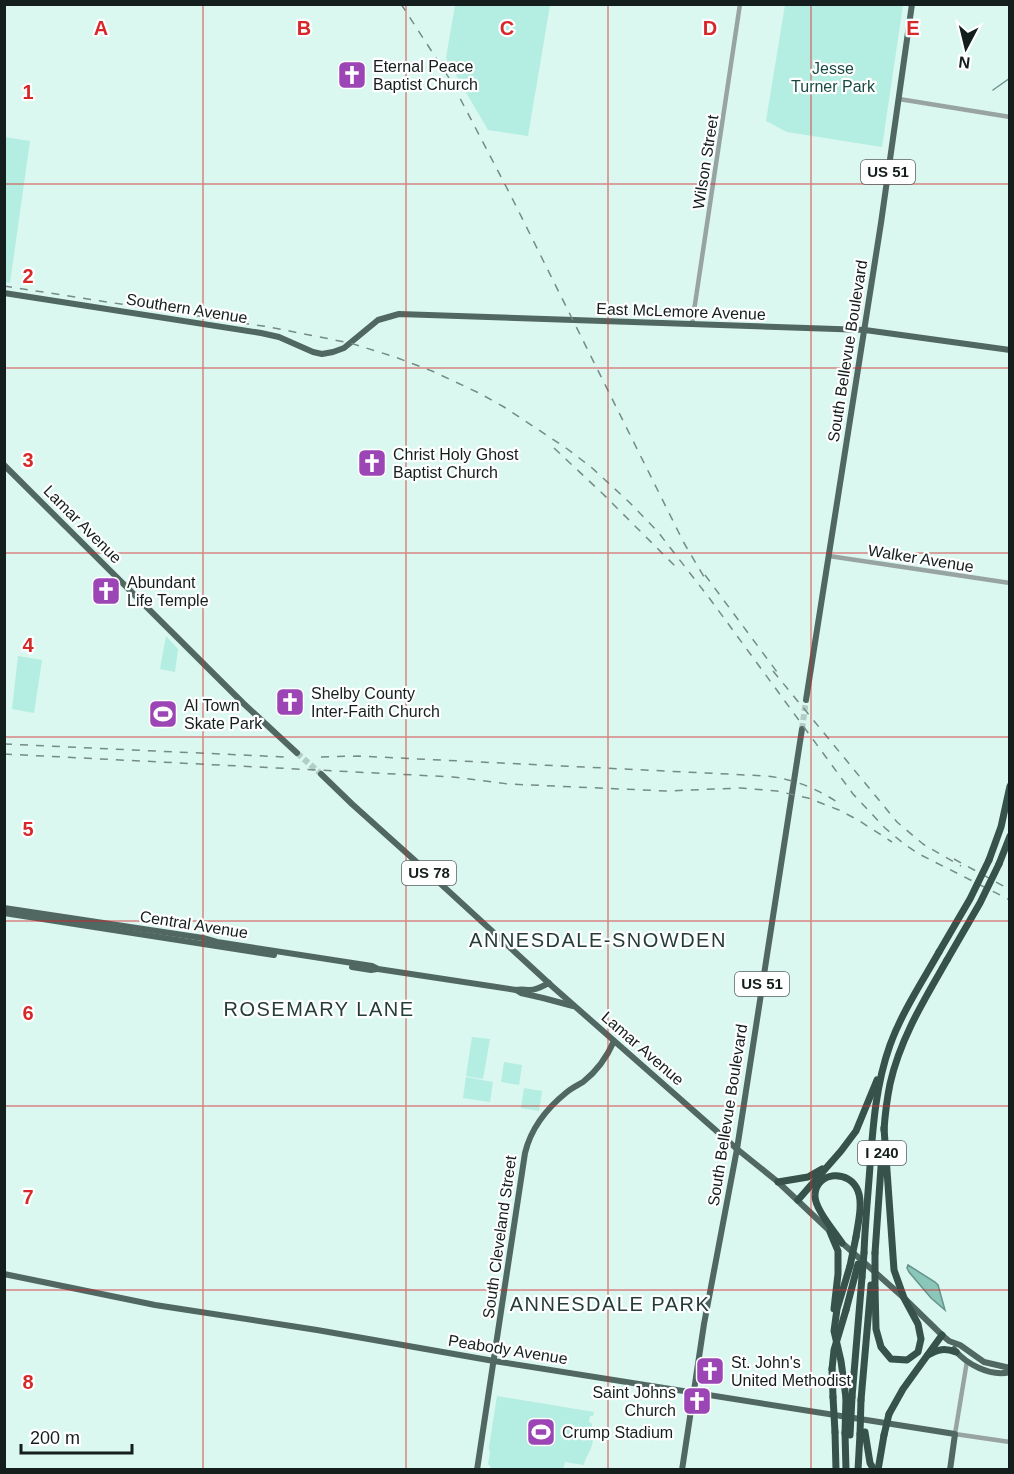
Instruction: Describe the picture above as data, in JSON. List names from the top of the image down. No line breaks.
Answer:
{"streets":{"highway":["I 240"],"main road":["US 51","Southern Avenue","East McLemore Avenue","South Bellevue Boulevard","Lamar Avenue","US 78","Central Avenue","South Cleveland Street","Peabody Avenue"],"street":["Wilson Street","Walker Avenue"]},"crossings":[["Wilson Street","East McLemore Avenue"],["Southern Avenue","East McLemore Avenue"],["East McLemore Avenue","South Bellevue Boulevard"],["South Bellevue Boulevard","Lamar Avenue"],["South Bellevue Boulevard","Walker Avenue"],["South Bellevue Boulevard","Peabody Avenue"],["Lamar Avenue","US 78"],["Lamar Avenue","Central Avenue"],["Lamar Avenue","South Cleveland Street"],["South Cleveland Street","Peabody Avenue"]],"districts":["ANNESDALE-SNOWDEN","ROSEMARY LANE","ANNESDALE PARK"],"parks":["Jesse Turner Park"],"places":{"church":["Eternal Peace Baptist Church","Christ Holy Ghost Baptist Church","Abundant Life Temple","Shelby County Inter-Faith Church","St. John's United Methodist","Saint Johns Church"],"sports":["Al Town Skate Park","Crump Stadium"]},"scale_bar":"200 m","north":"bottom","grid":{"columns":["A","B","C","D","E"],"rows":["1","2","3","4","5","6","7","8"]}}
